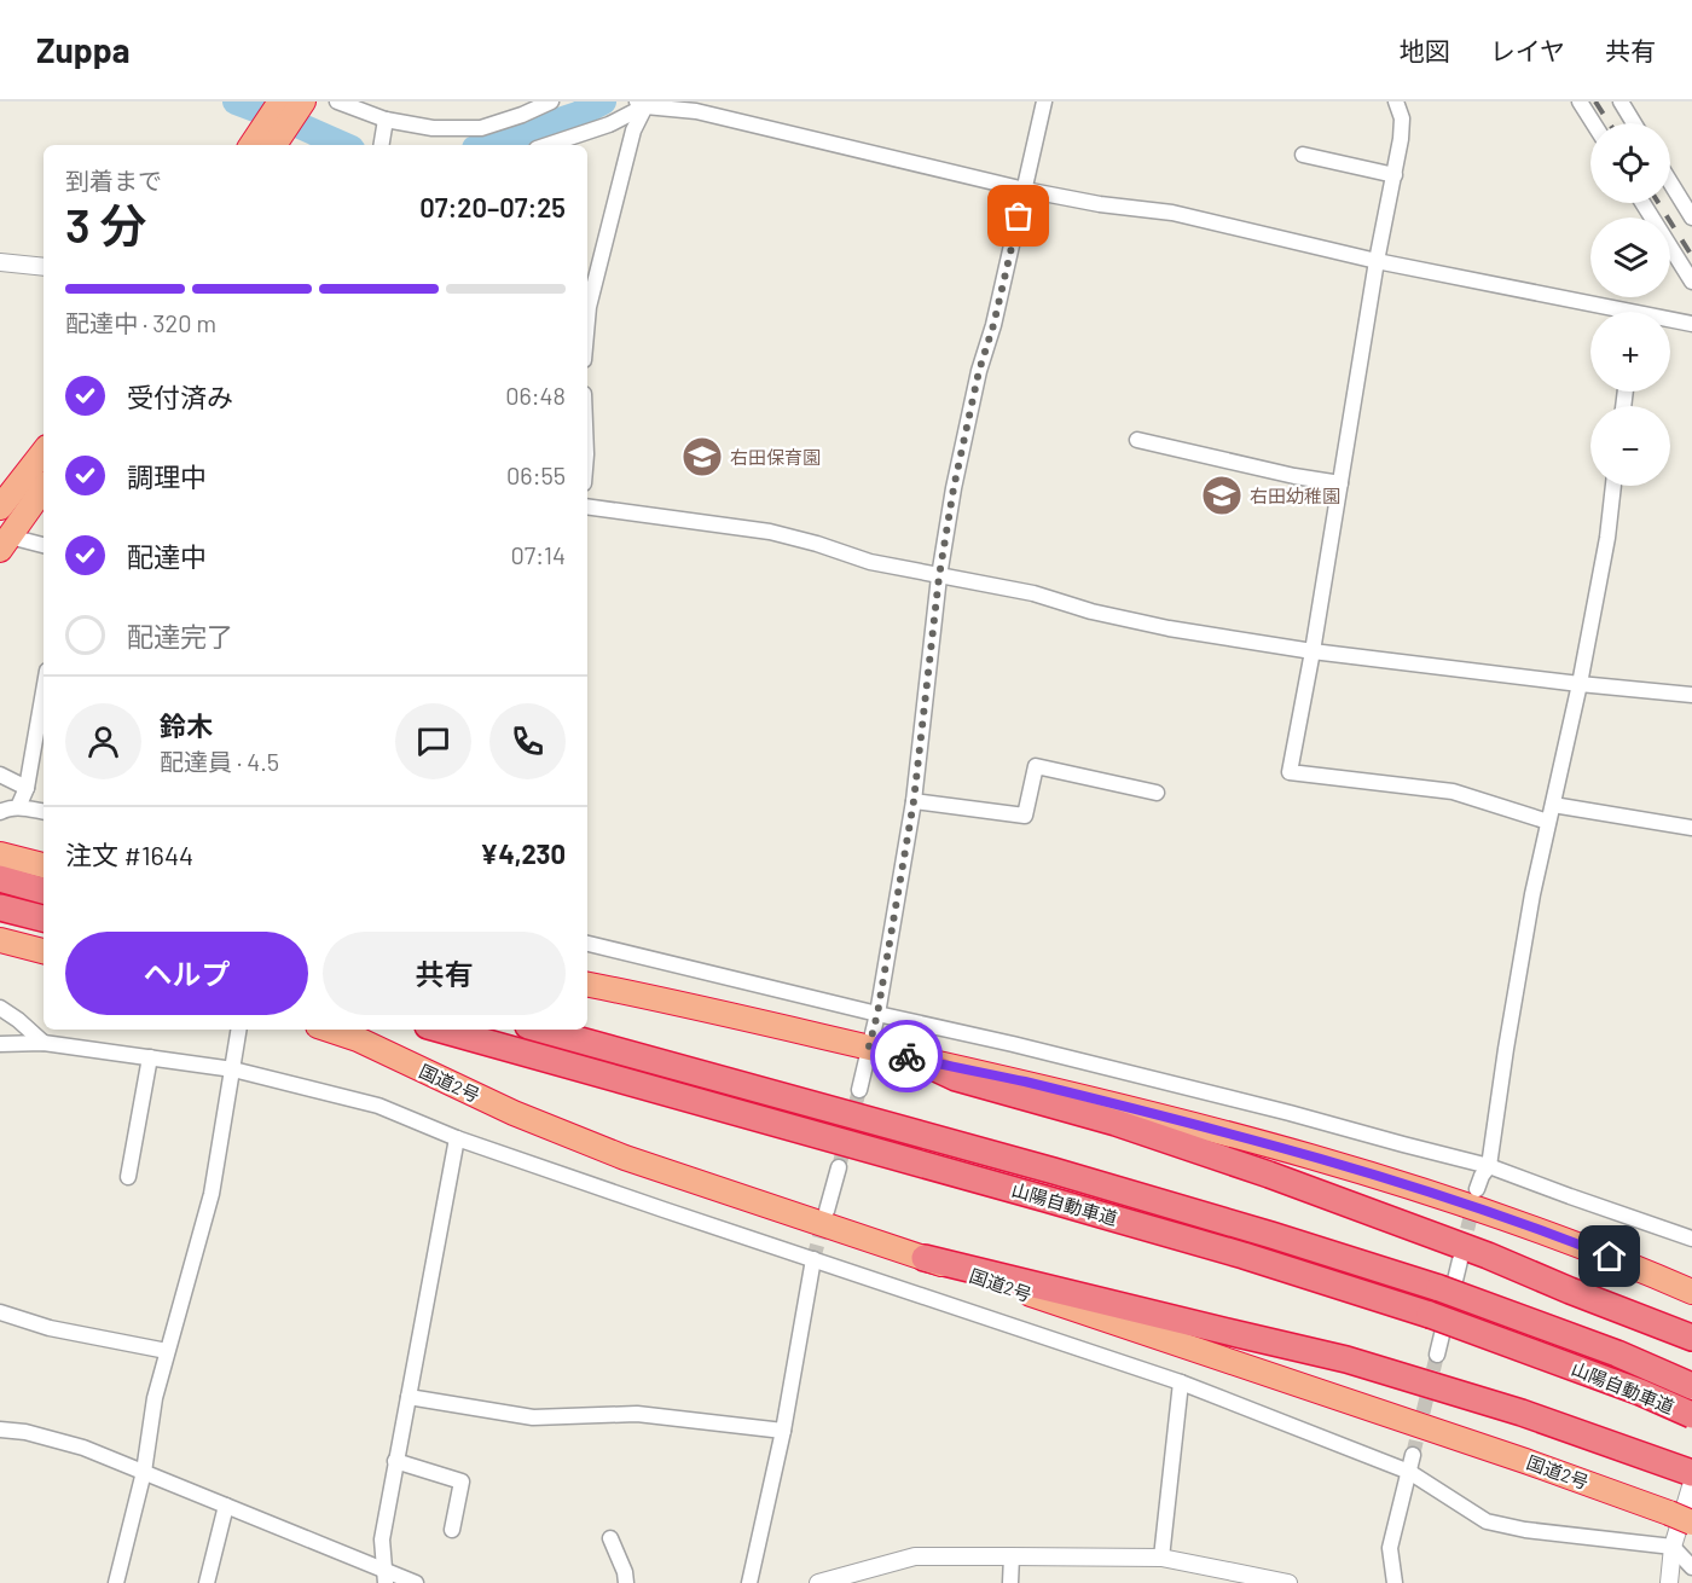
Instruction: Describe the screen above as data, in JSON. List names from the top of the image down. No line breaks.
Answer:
{"streets":{"highway":["国道2号","山陽自動車道"]},"places":{"school or university":["右田保育園","右田幼稚園"]},"page":{"header":"Zuppa","nav":["地図","レイヤ","共有"],"map_buttons":["+","−"],"heading":["3 分","到着まで","07:20–07:25"],"panel":["鈴木","配達員 · 4.5","注文 #1644","¥4,230"],"bar":"配達中 · 320 m","list":[["受付済み","06:48"],["調理中","06:55"],["配達中","07:14"],"配達完了"],"buttons":["ヘルプ","共有"]}}
